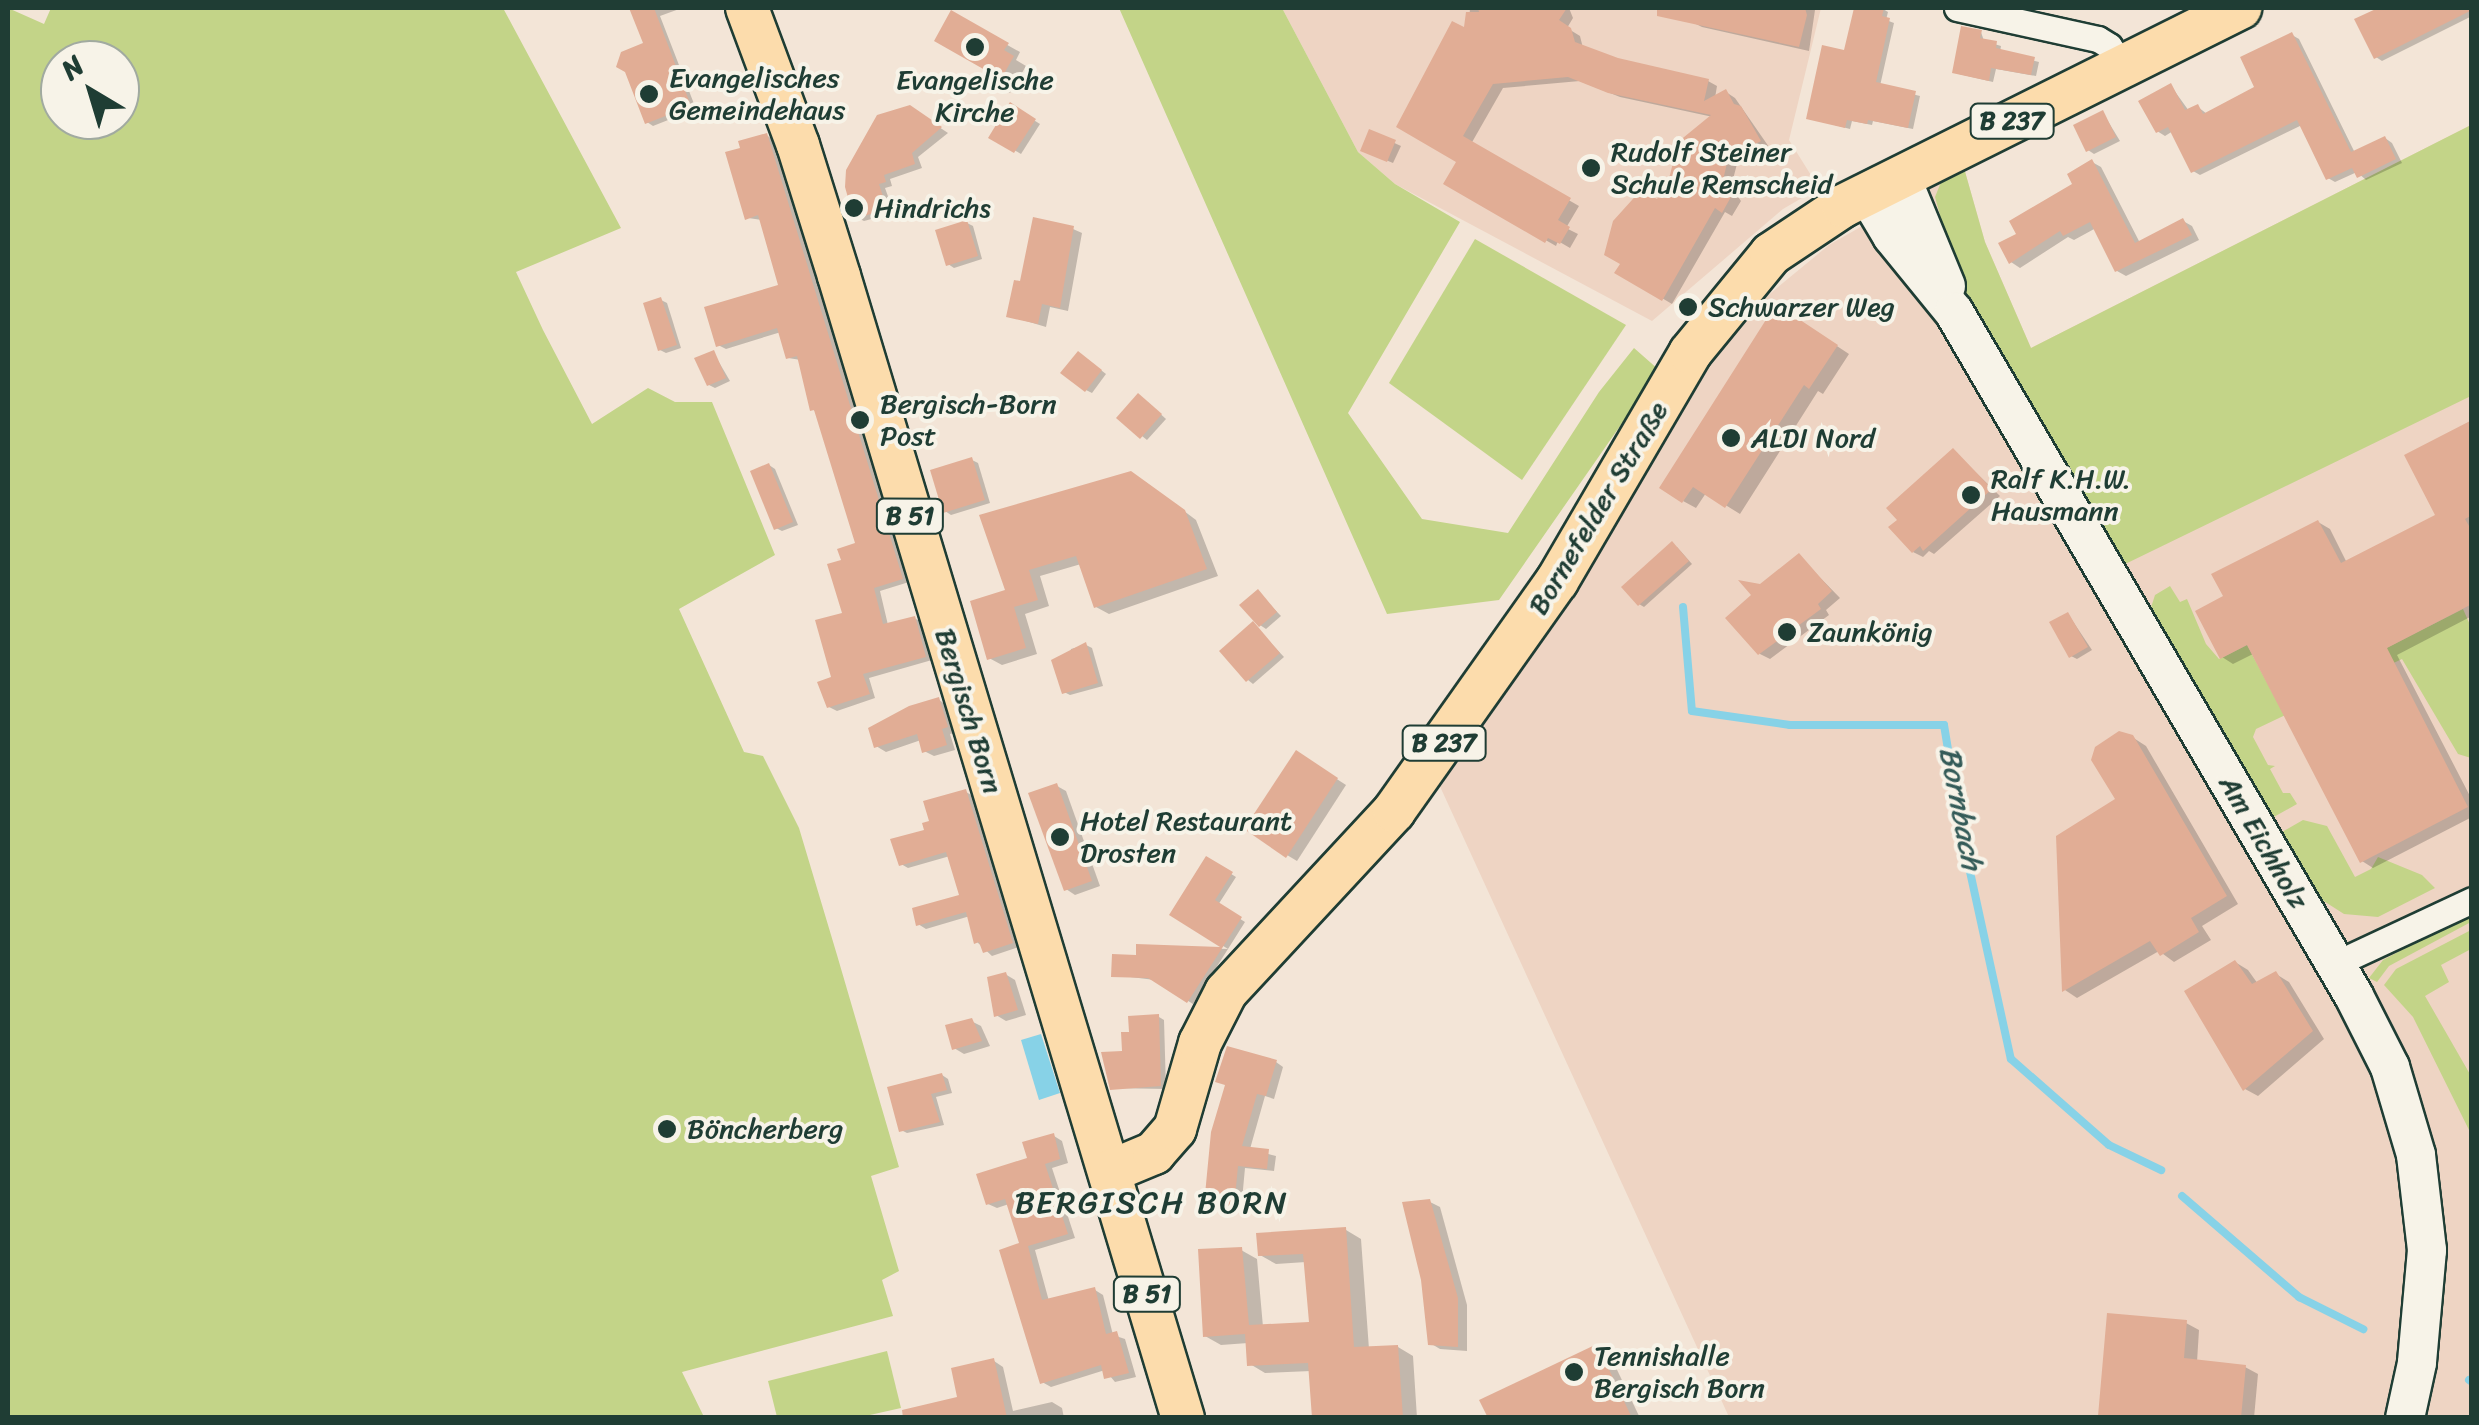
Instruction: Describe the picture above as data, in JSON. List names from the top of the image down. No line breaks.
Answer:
{"streets":{"main road":["B 237","Bornefelder Straße","B 51","Bergisch Born","Am Eichholz"]},"crossings":[["Bornefelder Straße","Bergisch Born"],["Bornefelder Straße","Am Eichholz"]],"districts":["BERGISCH BORN"],"water":["Bornbach"],"places":["Evangelische Kirche","Evangelisches Gemeindehaus","Rudolf Steiner Schule Remscheid","Hindrichs","Schwarzer Weg","Bergisch-Born Post","ALDI Nord","Ralf K.H.W. Hausmann","Zaunkönig","Hotel Restaurant Drosten","Böncherberg","Tennishalle Bergisch Born"],"north":"top left"}
